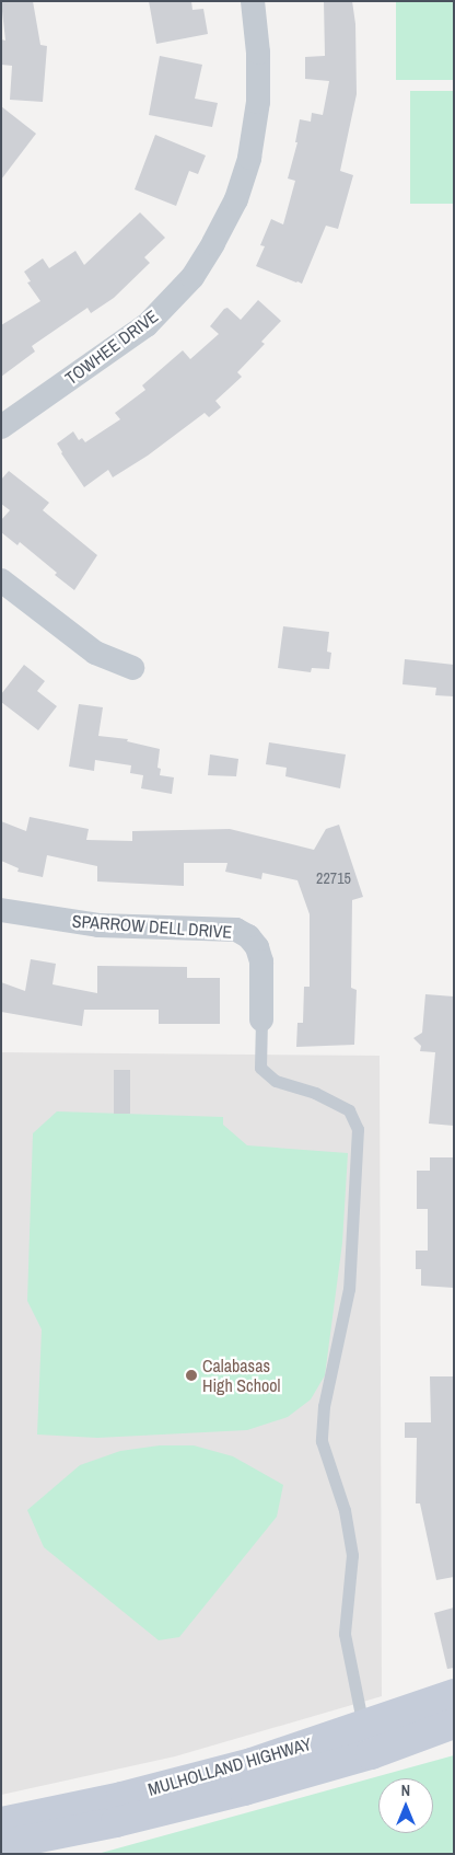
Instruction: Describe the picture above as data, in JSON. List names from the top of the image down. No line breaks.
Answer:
{"streets":{"main road":["MULHOLLAND HIGHWAY"],"street":["TOWHEE DRIVE","SPARROW DELL DRIVE"]},"places":["Calabasas High School"],"house_numbers":["22715"],"north":"top"}
